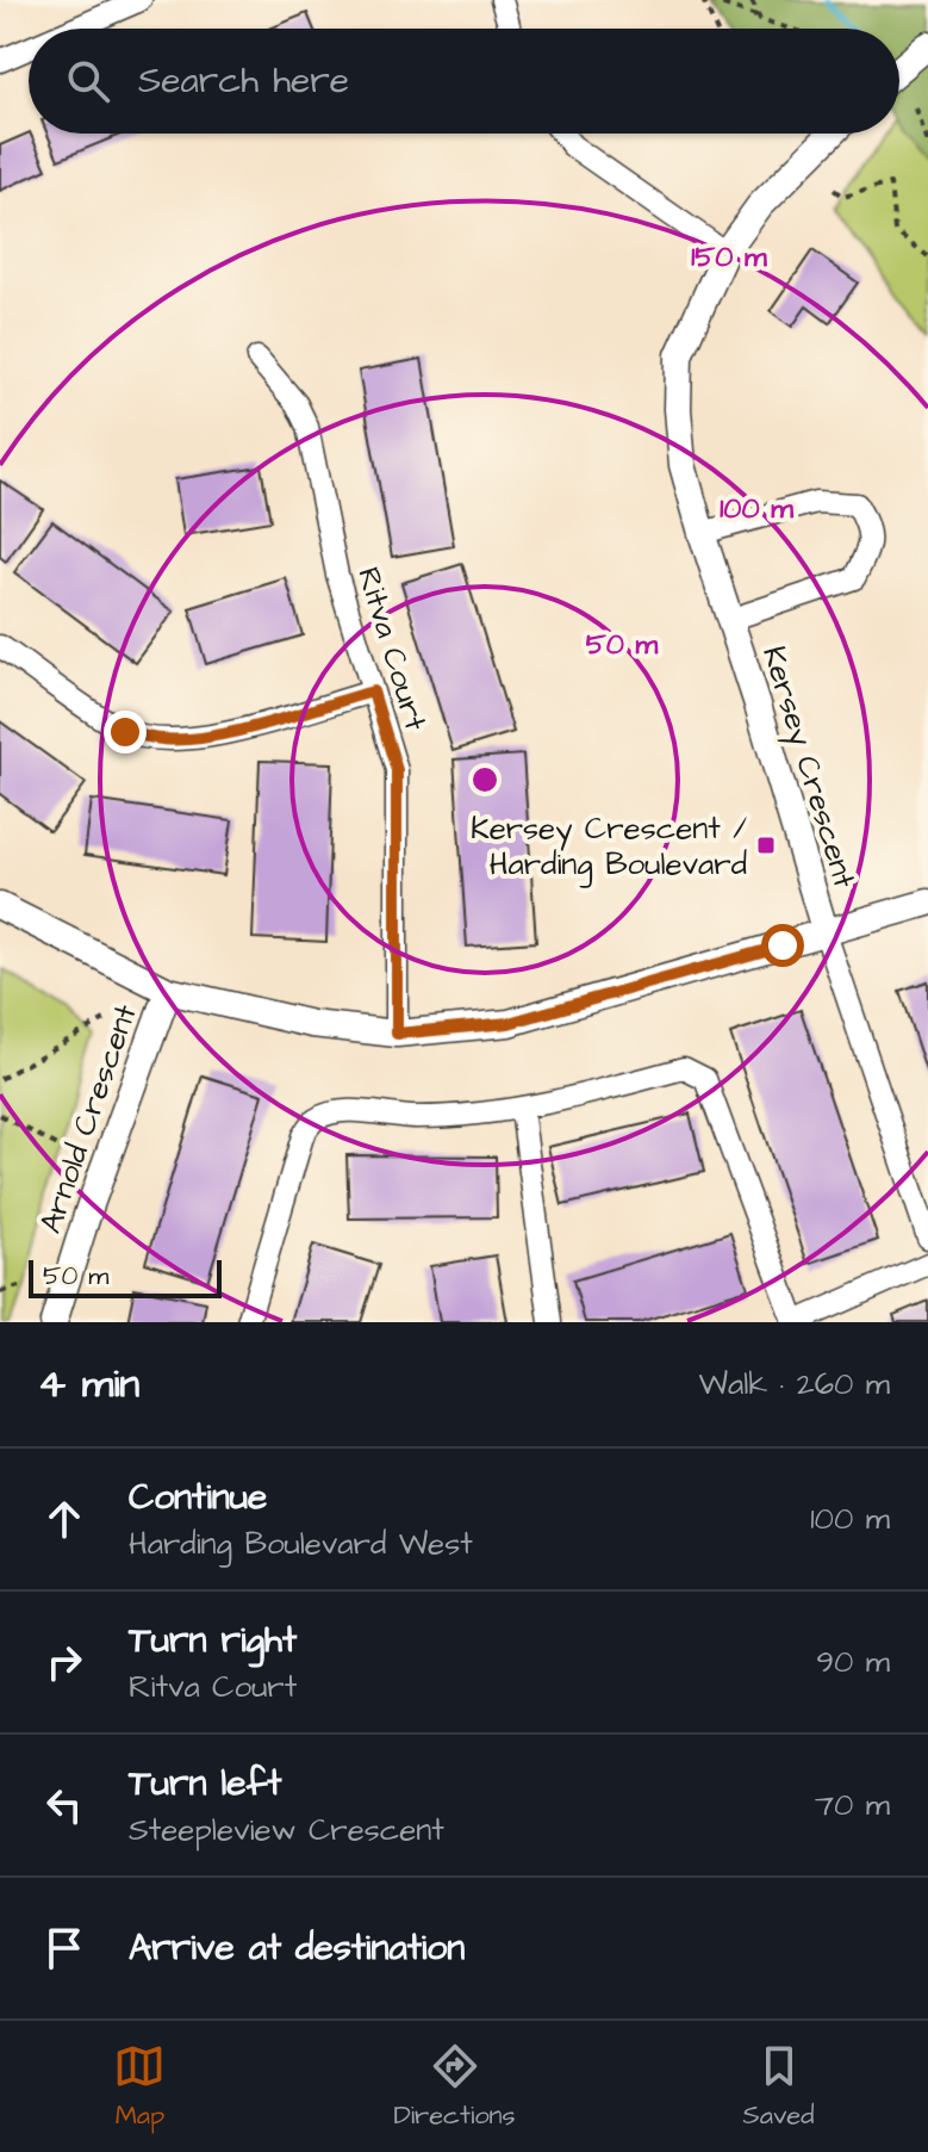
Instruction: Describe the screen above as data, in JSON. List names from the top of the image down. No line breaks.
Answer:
{"streets":{"street":["Ritva Court","Kersey Crescent","Arnold Crescent"]},"places":{"transit":["Kersey Crescent / Harding Boulevard"]},"scale_bar":"50 m","page":{"search":"Search here","scale":"50 m","heading":["4 min","Walk · 260 m"],"list":[["Continue","Harding Boulevard West","100 m"],["Turn right","Ritva Court","90 m"],["Turn left","Steepleview Crescent","70 m"],"Arrive at destination"],"nav":["Map","Directions","Saved"]},"rings":["150 m","100 m","50 m"]}
